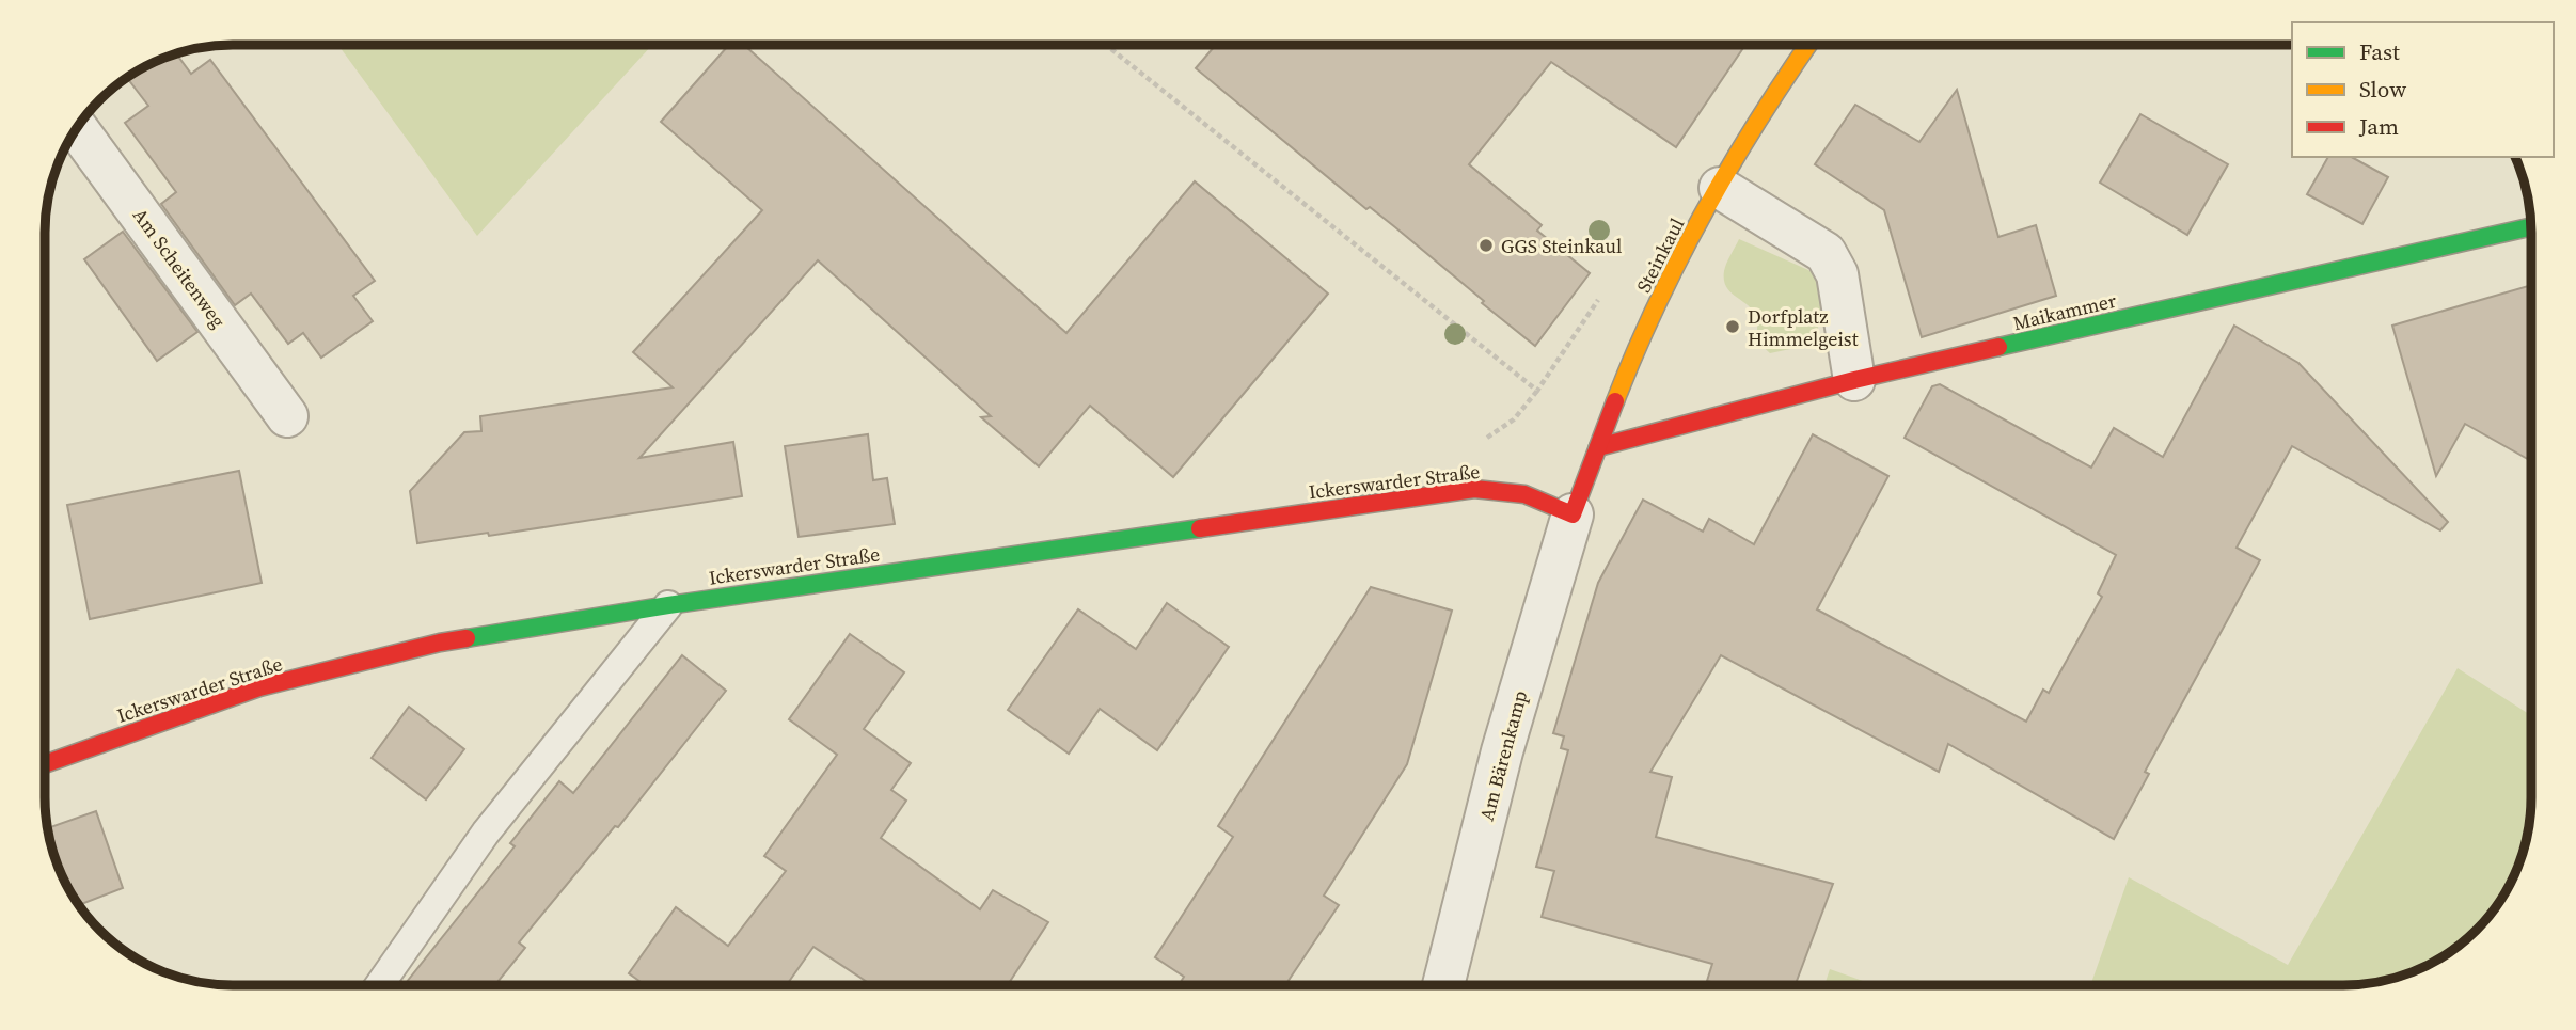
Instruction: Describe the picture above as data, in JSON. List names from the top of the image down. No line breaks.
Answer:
{"streets":{"street":["Steinkaul","Am Scheitenweg","Maikammer","Ickerswarder Straße","Am Bärenkamp"]},"crossings":[["Steinkaul","Maikammer"],["Steinkaul","Ickerswarder Straße"],["Steinkaul","Am Bärenkamp"],["Ickerswarder Straße","Am Bärenkamp"]],"places":["GGS Steinkaul","Dorfplatz Himmelgeist"],"legend":["Fast","Slow","Jam"]}
